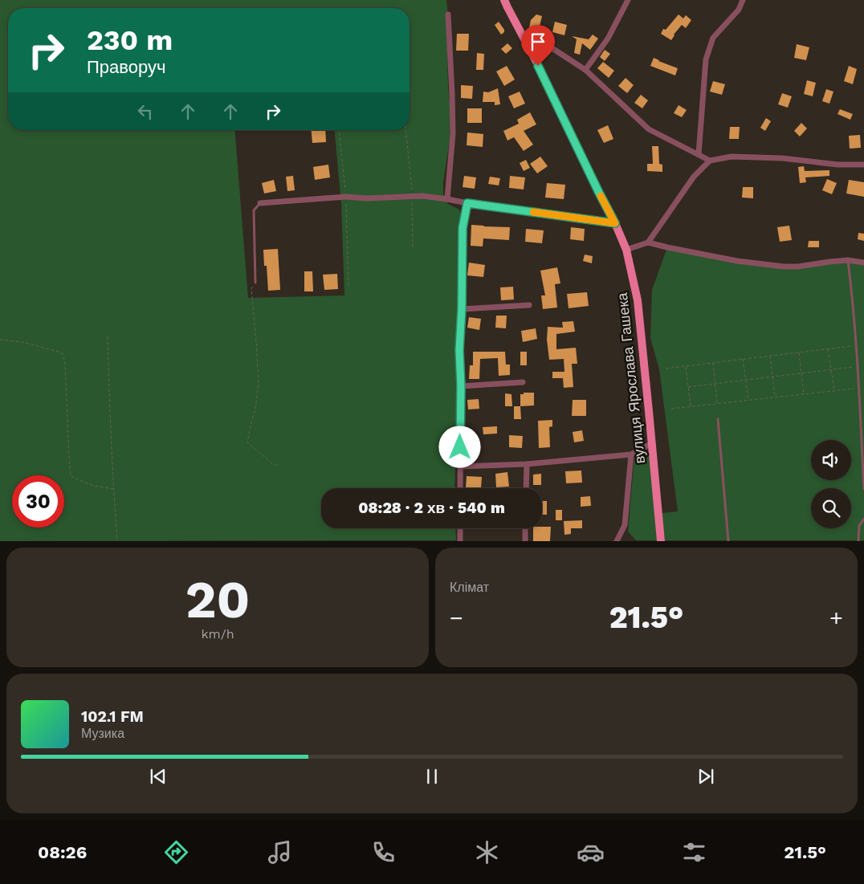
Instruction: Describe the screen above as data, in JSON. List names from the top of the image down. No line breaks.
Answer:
{"streets":{"main road":["вулиця Ярослава Гашека"]},"page":{"turn":["230 m","Праворуч"],"limit":"30","trip":"08:28 · 2 хв · 540 m","tile":[["20","km/h"],"Клімат"],"heat":["−","21.5°","+"],"song":["102.1 FM","Музика"],"tabs":["08:26","21.5°"]}}
